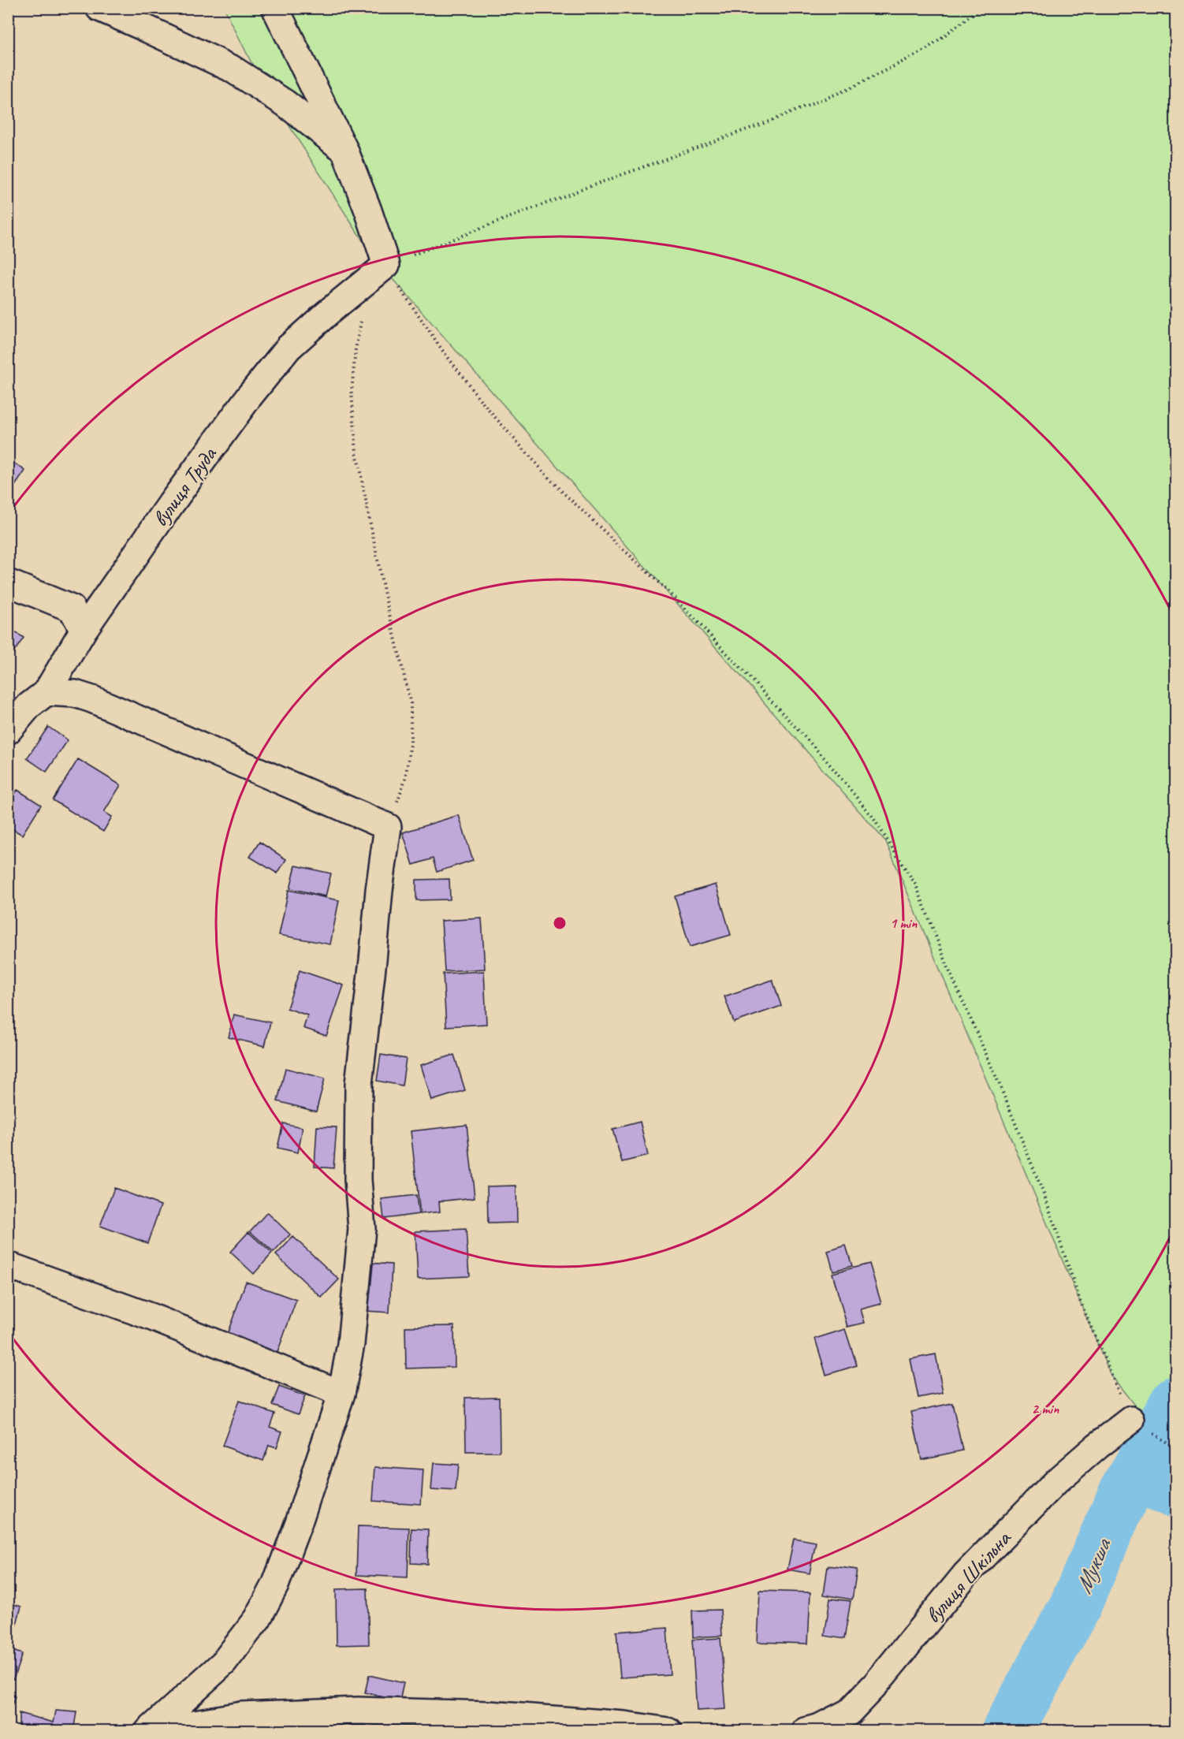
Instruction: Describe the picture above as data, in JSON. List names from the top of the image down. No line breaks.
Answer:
{"streets":{"street":["вулиця Труда","вулиця Шкільна"]},"water":["Мукша"],"rings":["1 min","2 min"]}
